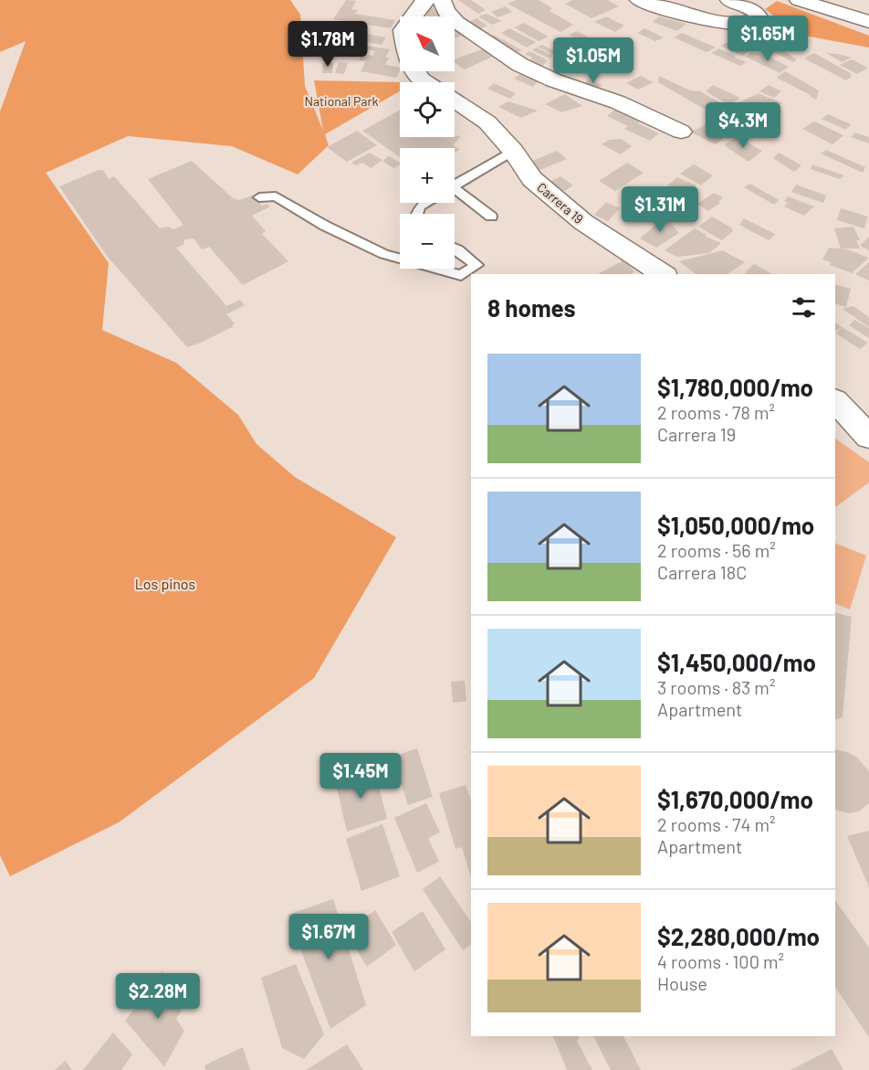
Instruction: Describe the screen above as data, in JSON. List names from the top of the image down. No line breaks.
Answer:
{"streets":{"street":["Carrera 19"]},"parks":["National Park","Los pinos"],"north":"top left","page":{"price":["$1.65M","$1.78M","$1.05M","$4.3M","$1.31M","$1.45M","$1.67M","$2.28M"],"map_buttons":["+","−"],"heading":"8 homes","list":[{"name":"$1,780,000/mo","note":"2 rooms · 78 m² · Carrera 19"},{"name":"$1,050,000/mo","note":"2 rooms · 56 m² · Carrera 18C"},{"name":"$1,450,000/mo","note":"3 rooms · 83 m² · Apartment"},{"name":"$1,670,000/mo","note":"2 rooms · 74 m² · Apartment"},{"name":"$2,280,000/mo","note":"4 rooms · 100 m² · House"}]}}
